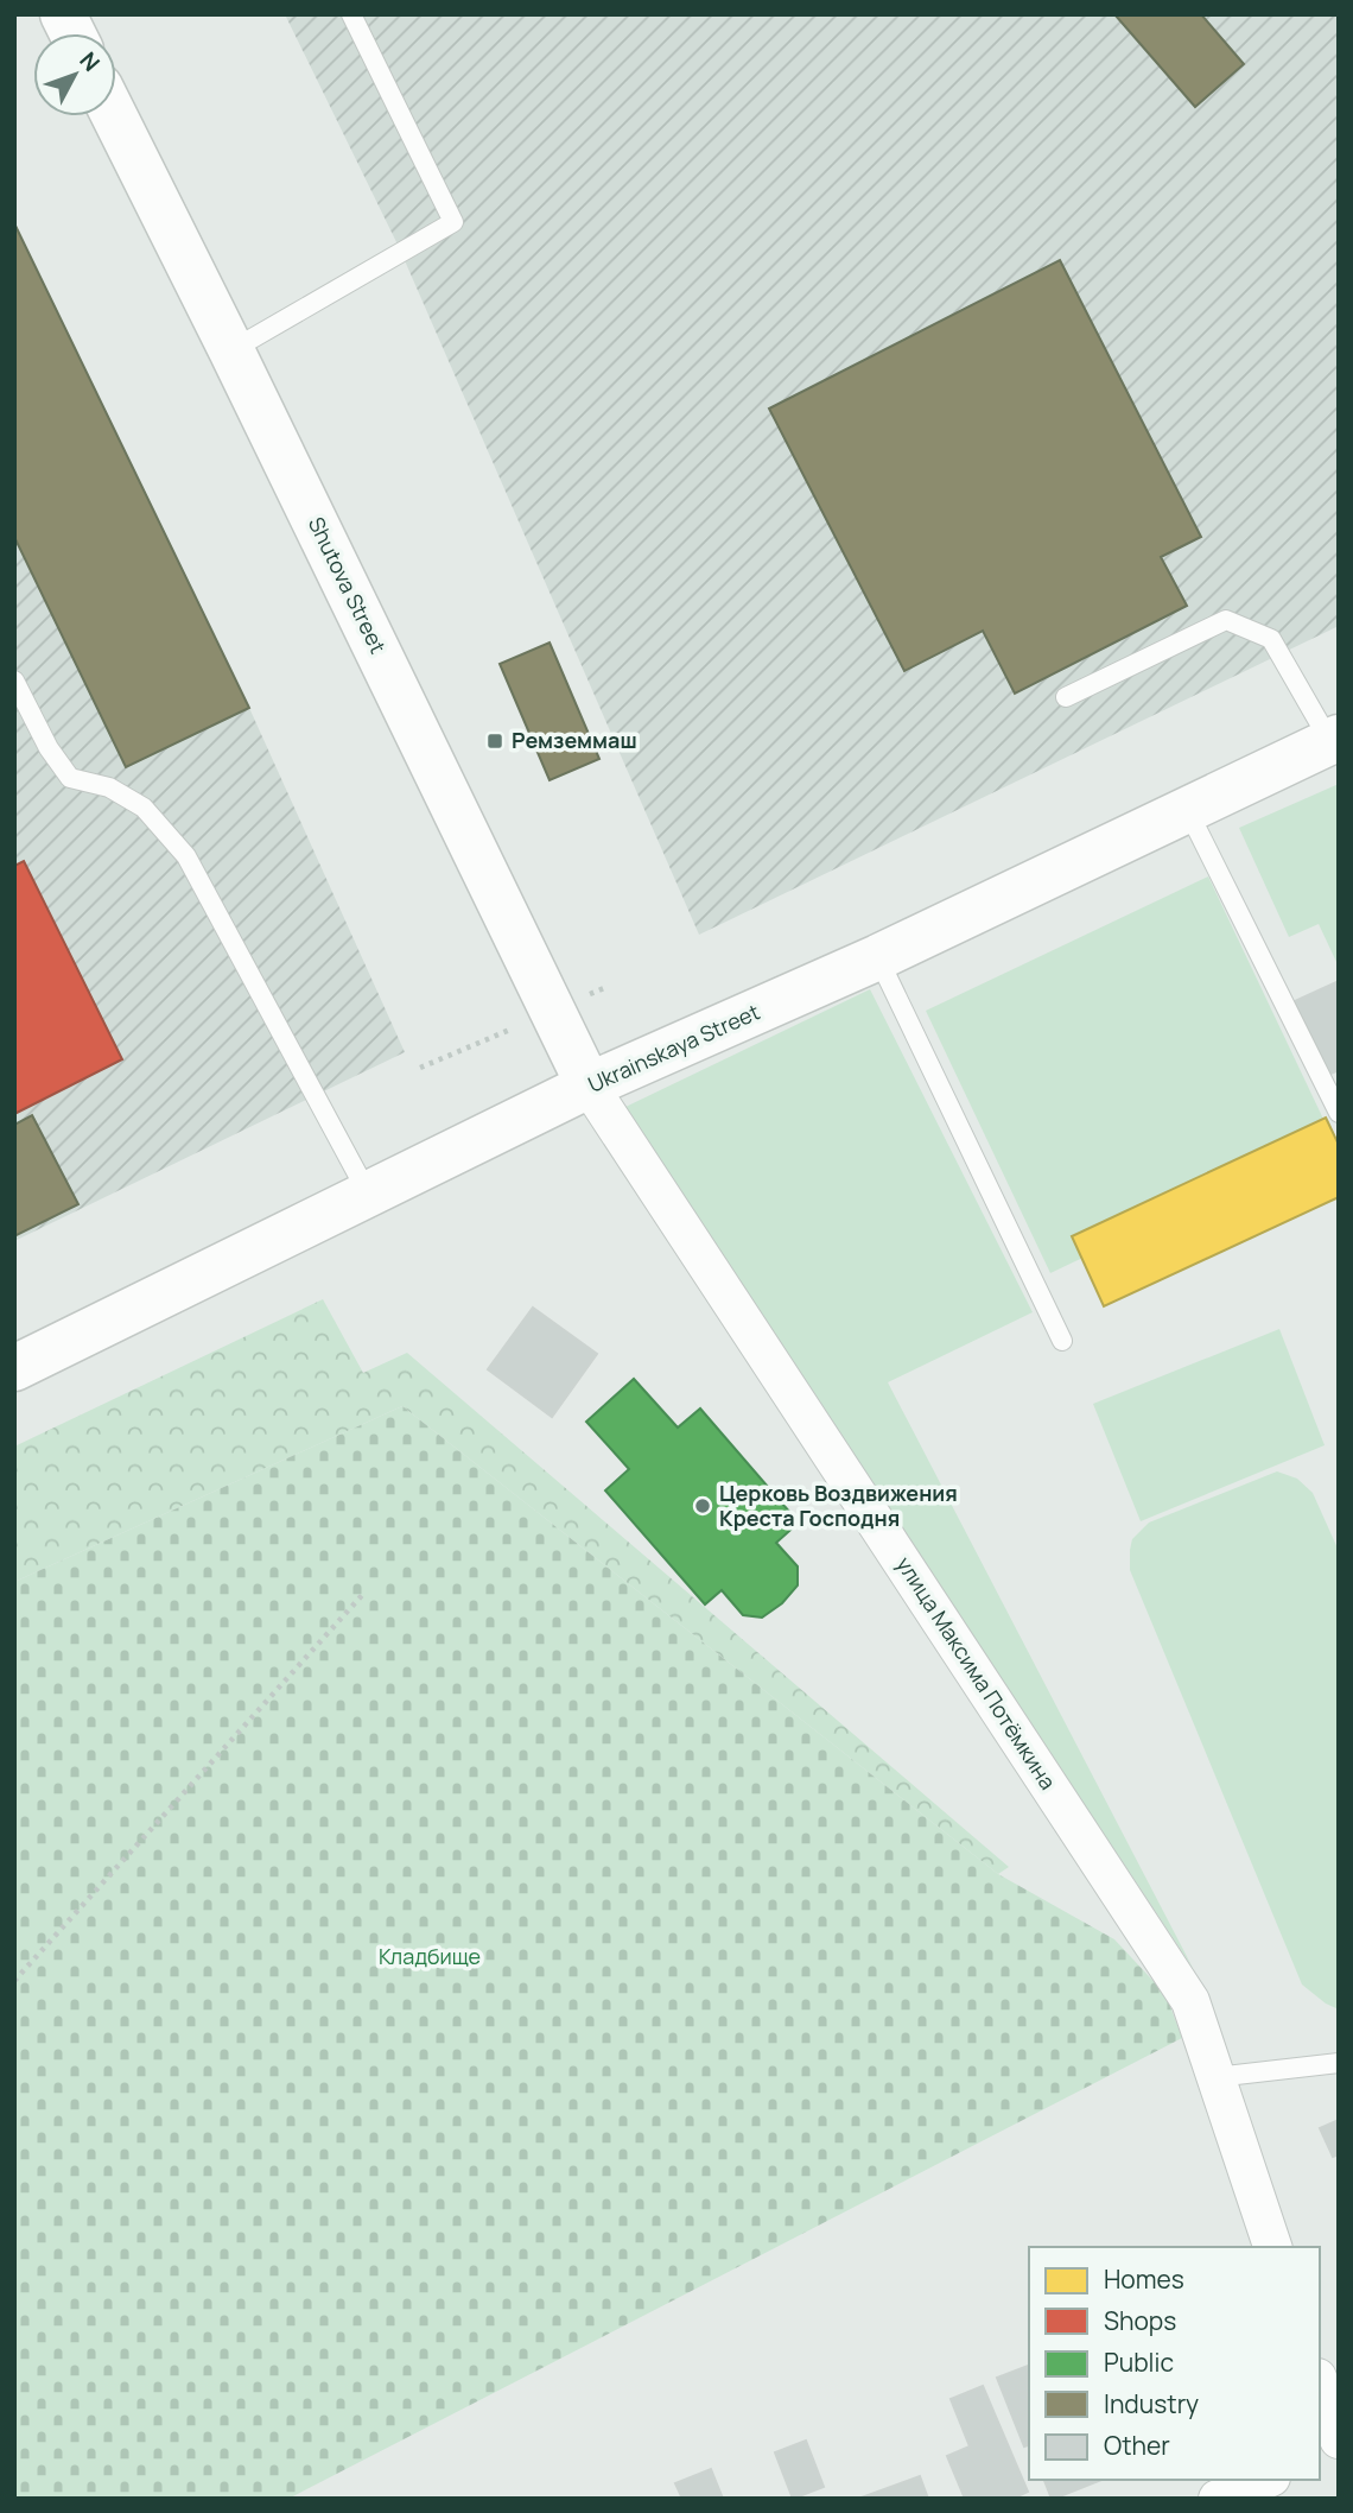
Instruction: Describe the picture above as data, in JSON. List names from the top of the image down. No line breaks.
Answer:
{"streets":{"street":["Shutova Street","Ukrainskaya Street","улица Максима Потёмкина"]},"crossings":[["Shutova Street","Ukrainskaya Street"],["Shutova Street","улица Максима Потёмкина"],["Ukrainskaya Street","улица Максима Потёмкина"]],"parks":["Кладбище"],"places":{"transit":["Ремземмаш"],"other":["Церковь Воздвижения Креста Господня"]},"legend":["Homes","Shops","Public","Industry","Other"],"north":"top right"}
